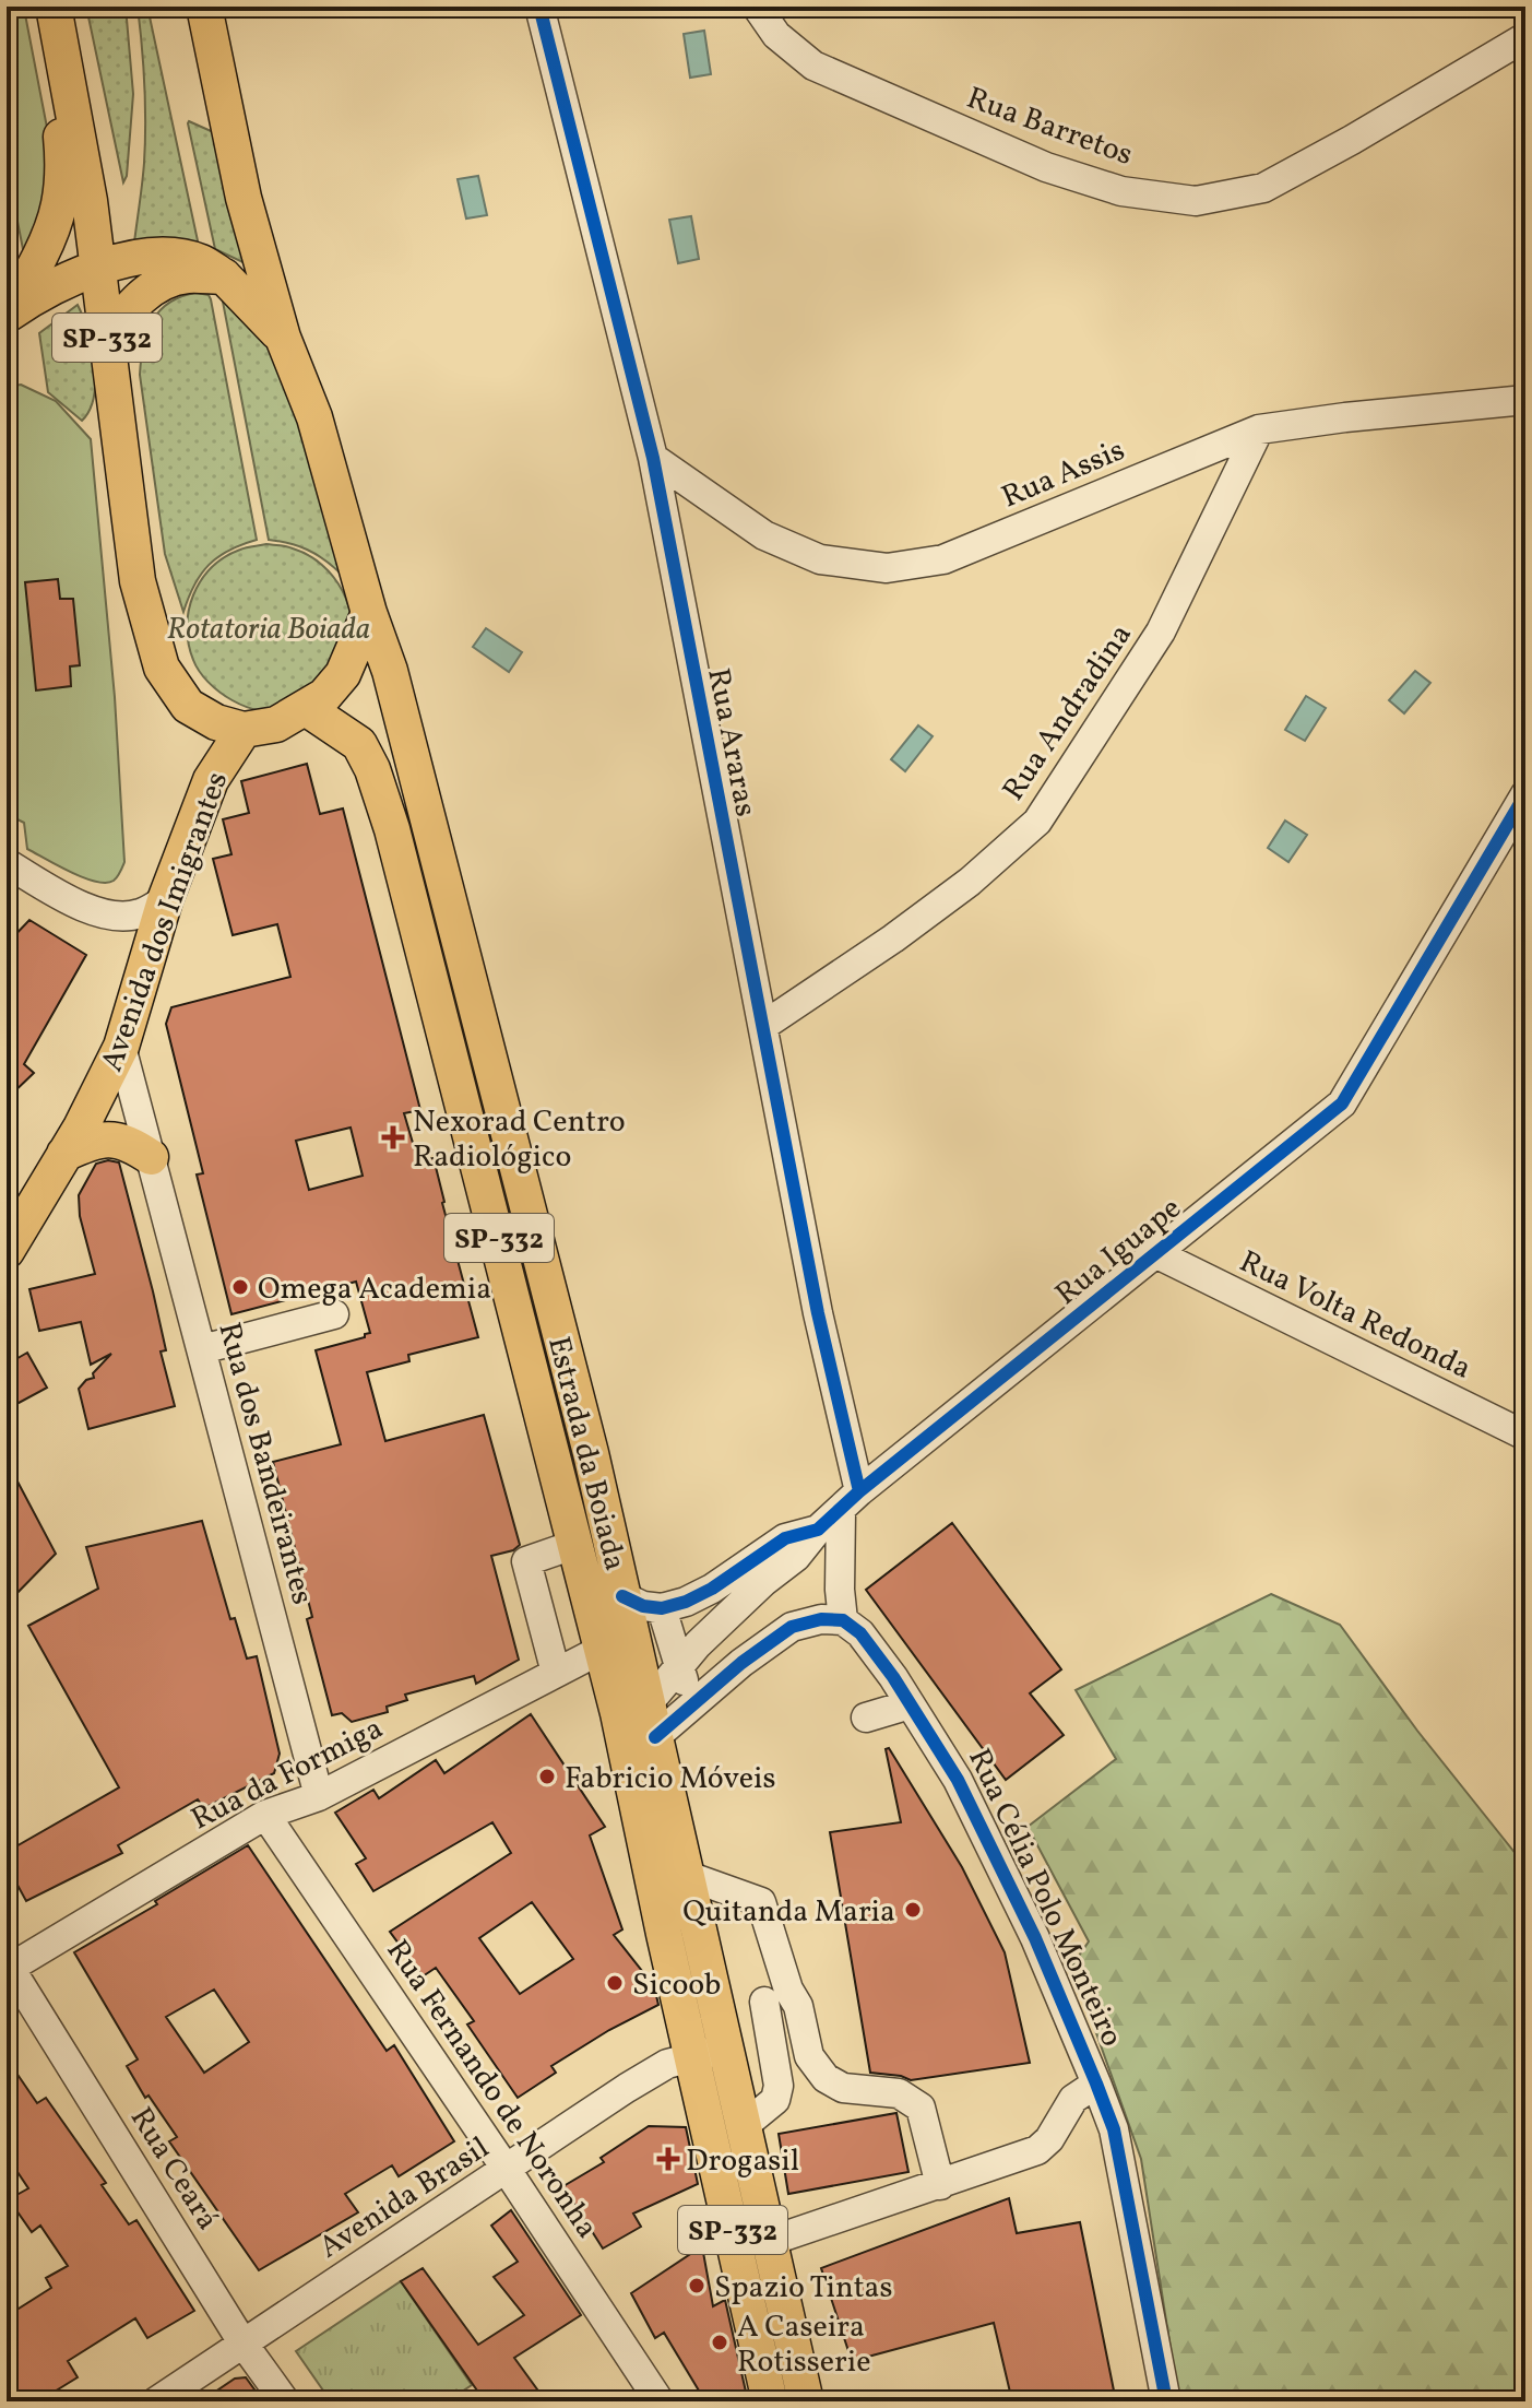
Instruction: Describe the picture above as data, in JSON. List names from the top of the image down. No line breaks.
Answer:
{"streets":{"main road":["SP-332","Avenida dos Imigrantes","Estrada da Boiada"],"street":["Rua Barretos","Rua Assis","Rua Andradina","Rua Araras","Rua Iguape","Rua Volta Redonda","Rua dos Bandeirantes","Rua da Formiga","Rua Célia Polo Monteiro","Rua Fernando de Noronha","Rua Ceará","Avenida Brasil"]},"crossings":[["SP-332","Avenida dos Imigrantes"],["SP-332","Estrada da Boiada"],["Rua Assis","Rua Andradina"],["Rua Assis","Rua Araras"],["Rua Andradina","Rua Araras"],["Rua Araras","Rua Iguape"],["Rua Araras","Rua Célia Polo Monteiro"],["Avenida dos Imigrantes","Rua dos Bandeirantes"],["Rua Iguape","Rua Volta Redonda"],["Estrada da Boiada","Rua da Formiga"],["Estrada da Boiada","Avenida Brasil"],["Rua dos Bandeirantes","Rua da Formiga"],["Rua da Formiga","Rua Fernando de Noronha"],["Rua da Formiga","Rua Ceará"],["Rua Fernando de Noronha","Avenida Brasil"],["Rua Ceará","Avenida Brasil"]],"parks":["Rotatoria Boiada"],"places":{"health":["Nexorad Centro Radiológico","Drogasil"],"other":["Omega Academia","Fabricio Móveis","Quitanda Maria","Sicoob","Spazio Tintas","A Caseira Rotisserie"]}}
